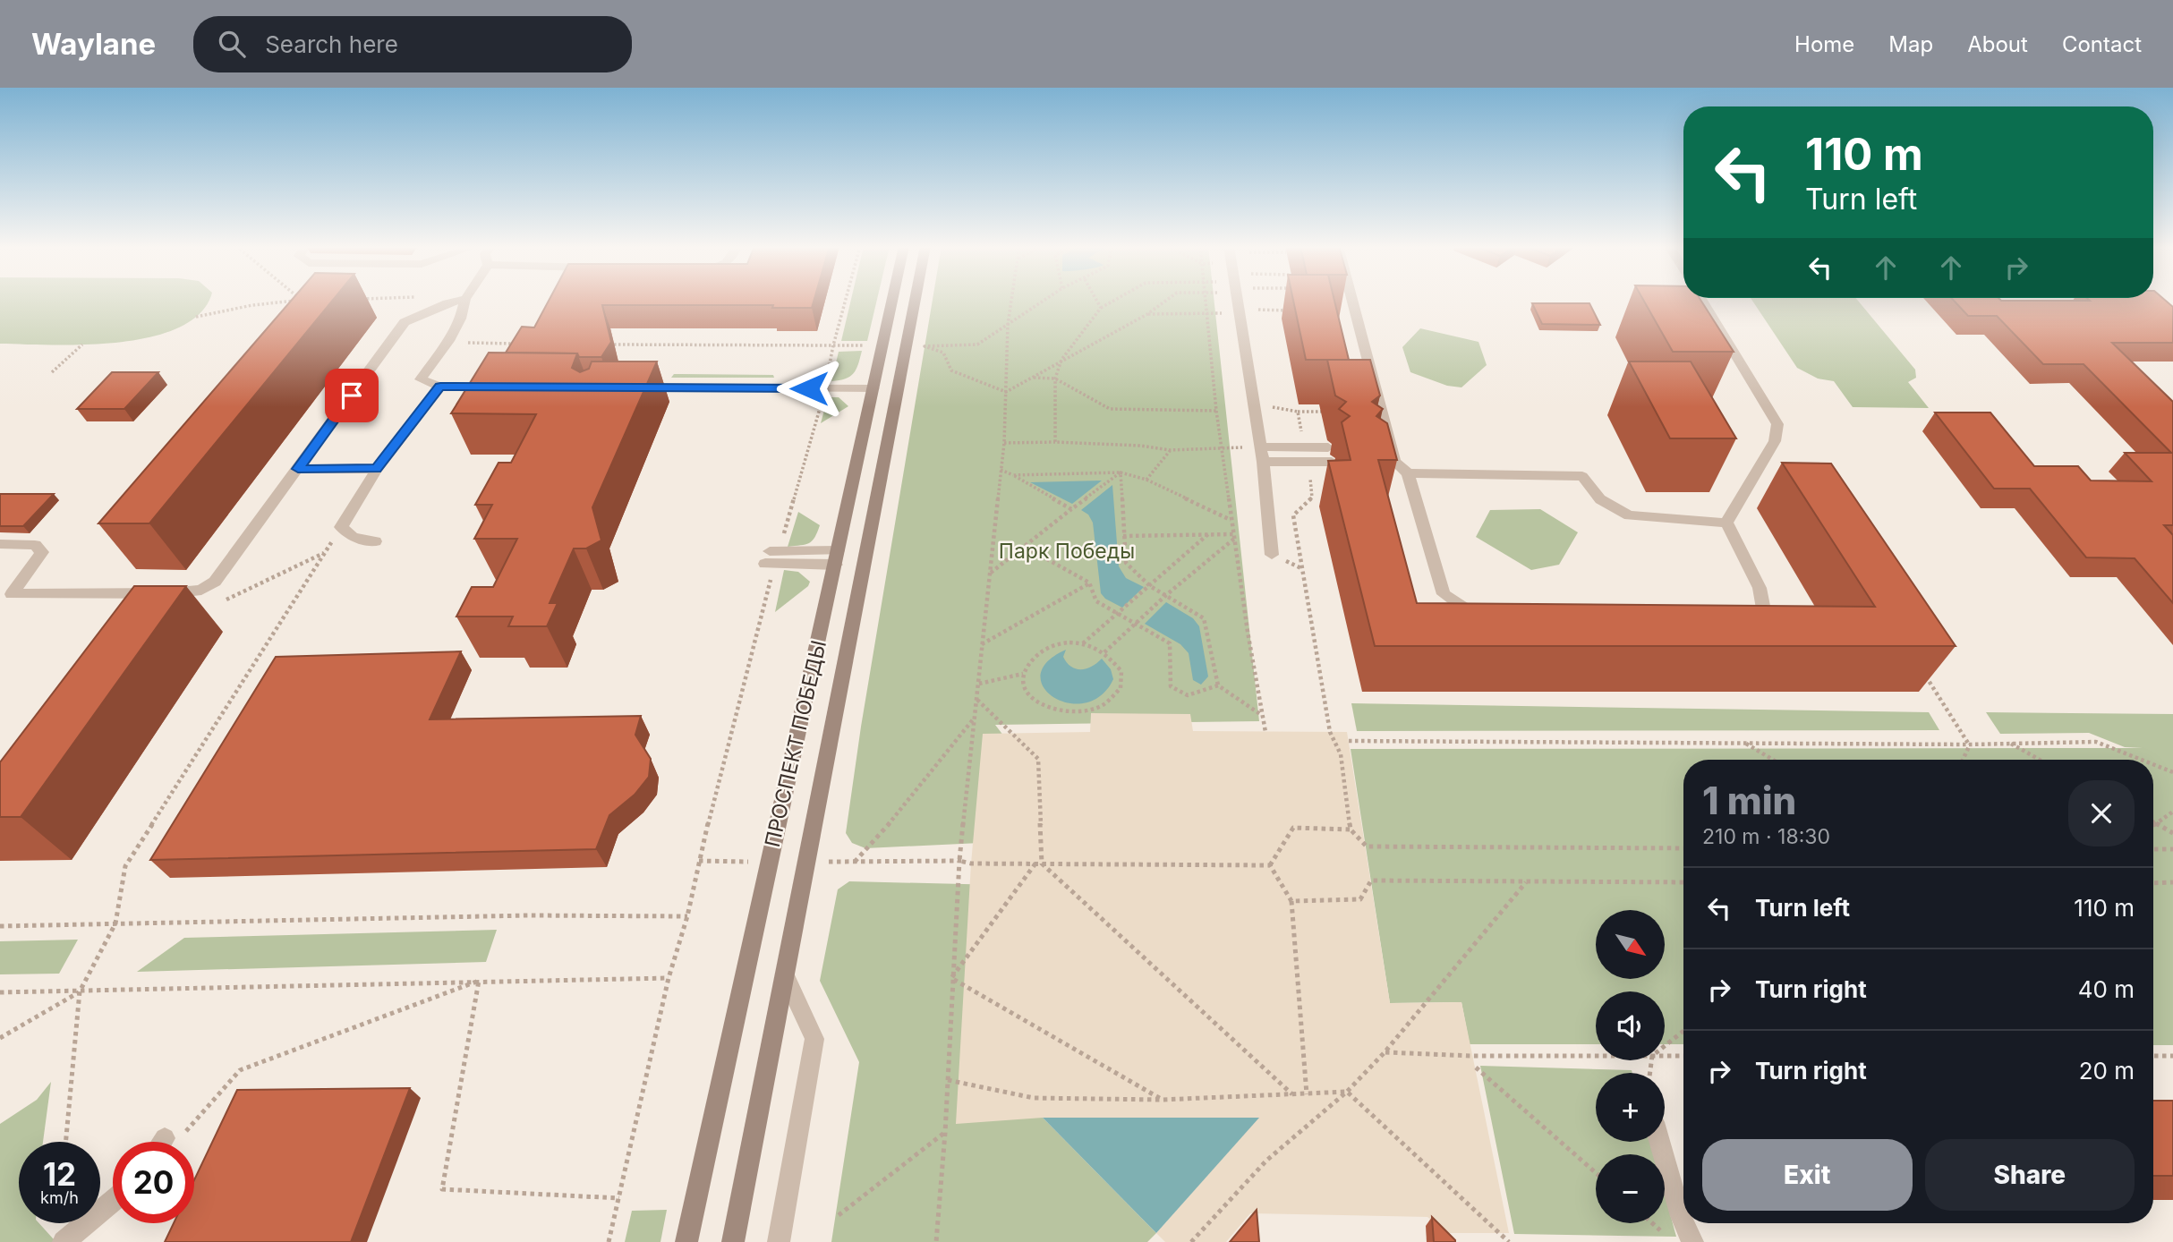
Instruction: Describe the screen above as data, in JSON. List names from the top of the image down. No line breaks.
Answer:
{"streets":{"main road":["ПРОСПЕКТ ПОБЕДЫ"]},"parks":["Парк Победы"],"north":"bottom right","page":{"header":"Waylane","search":"Search here","nav":["Home","Map","About","Contact"],"turn":["110 m","Turn left"],"heading":["1 min","210 m · 18:30"],"list":[{"name":"Turn left","value":"110 m"},{"name":"Turn right","value":"40 m"},{"name":"Turn right","value":"20 m"}],"map_buttons":["+","−"],"buttons":["Exit","Share"],"speed":"12 km/h","limit":"20"}}
